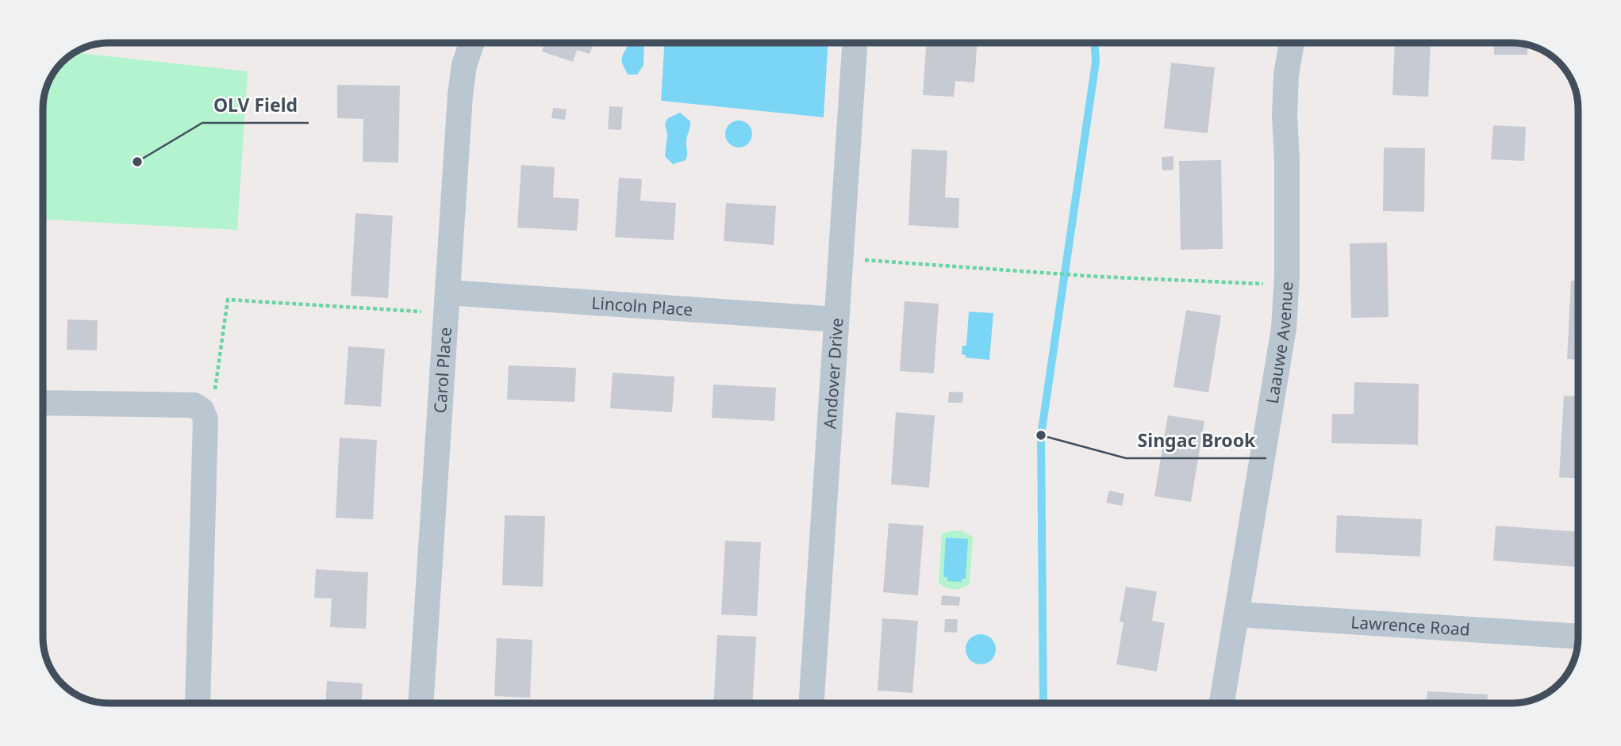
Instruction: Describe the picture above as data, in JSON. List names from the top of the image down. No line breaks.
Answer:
{"streets":{"street":["Lincoln Place","Laauwe Avenue","Carol Place","Andover Drive","Lawrence Road"]},"crossings":[["Lincoln Place","Carol Place"],["Lincoln Place","Andover Drive"],["Laauwe Avenue","Lawrence Road"]],"places":["OLV Field","Singac Brook"]}
